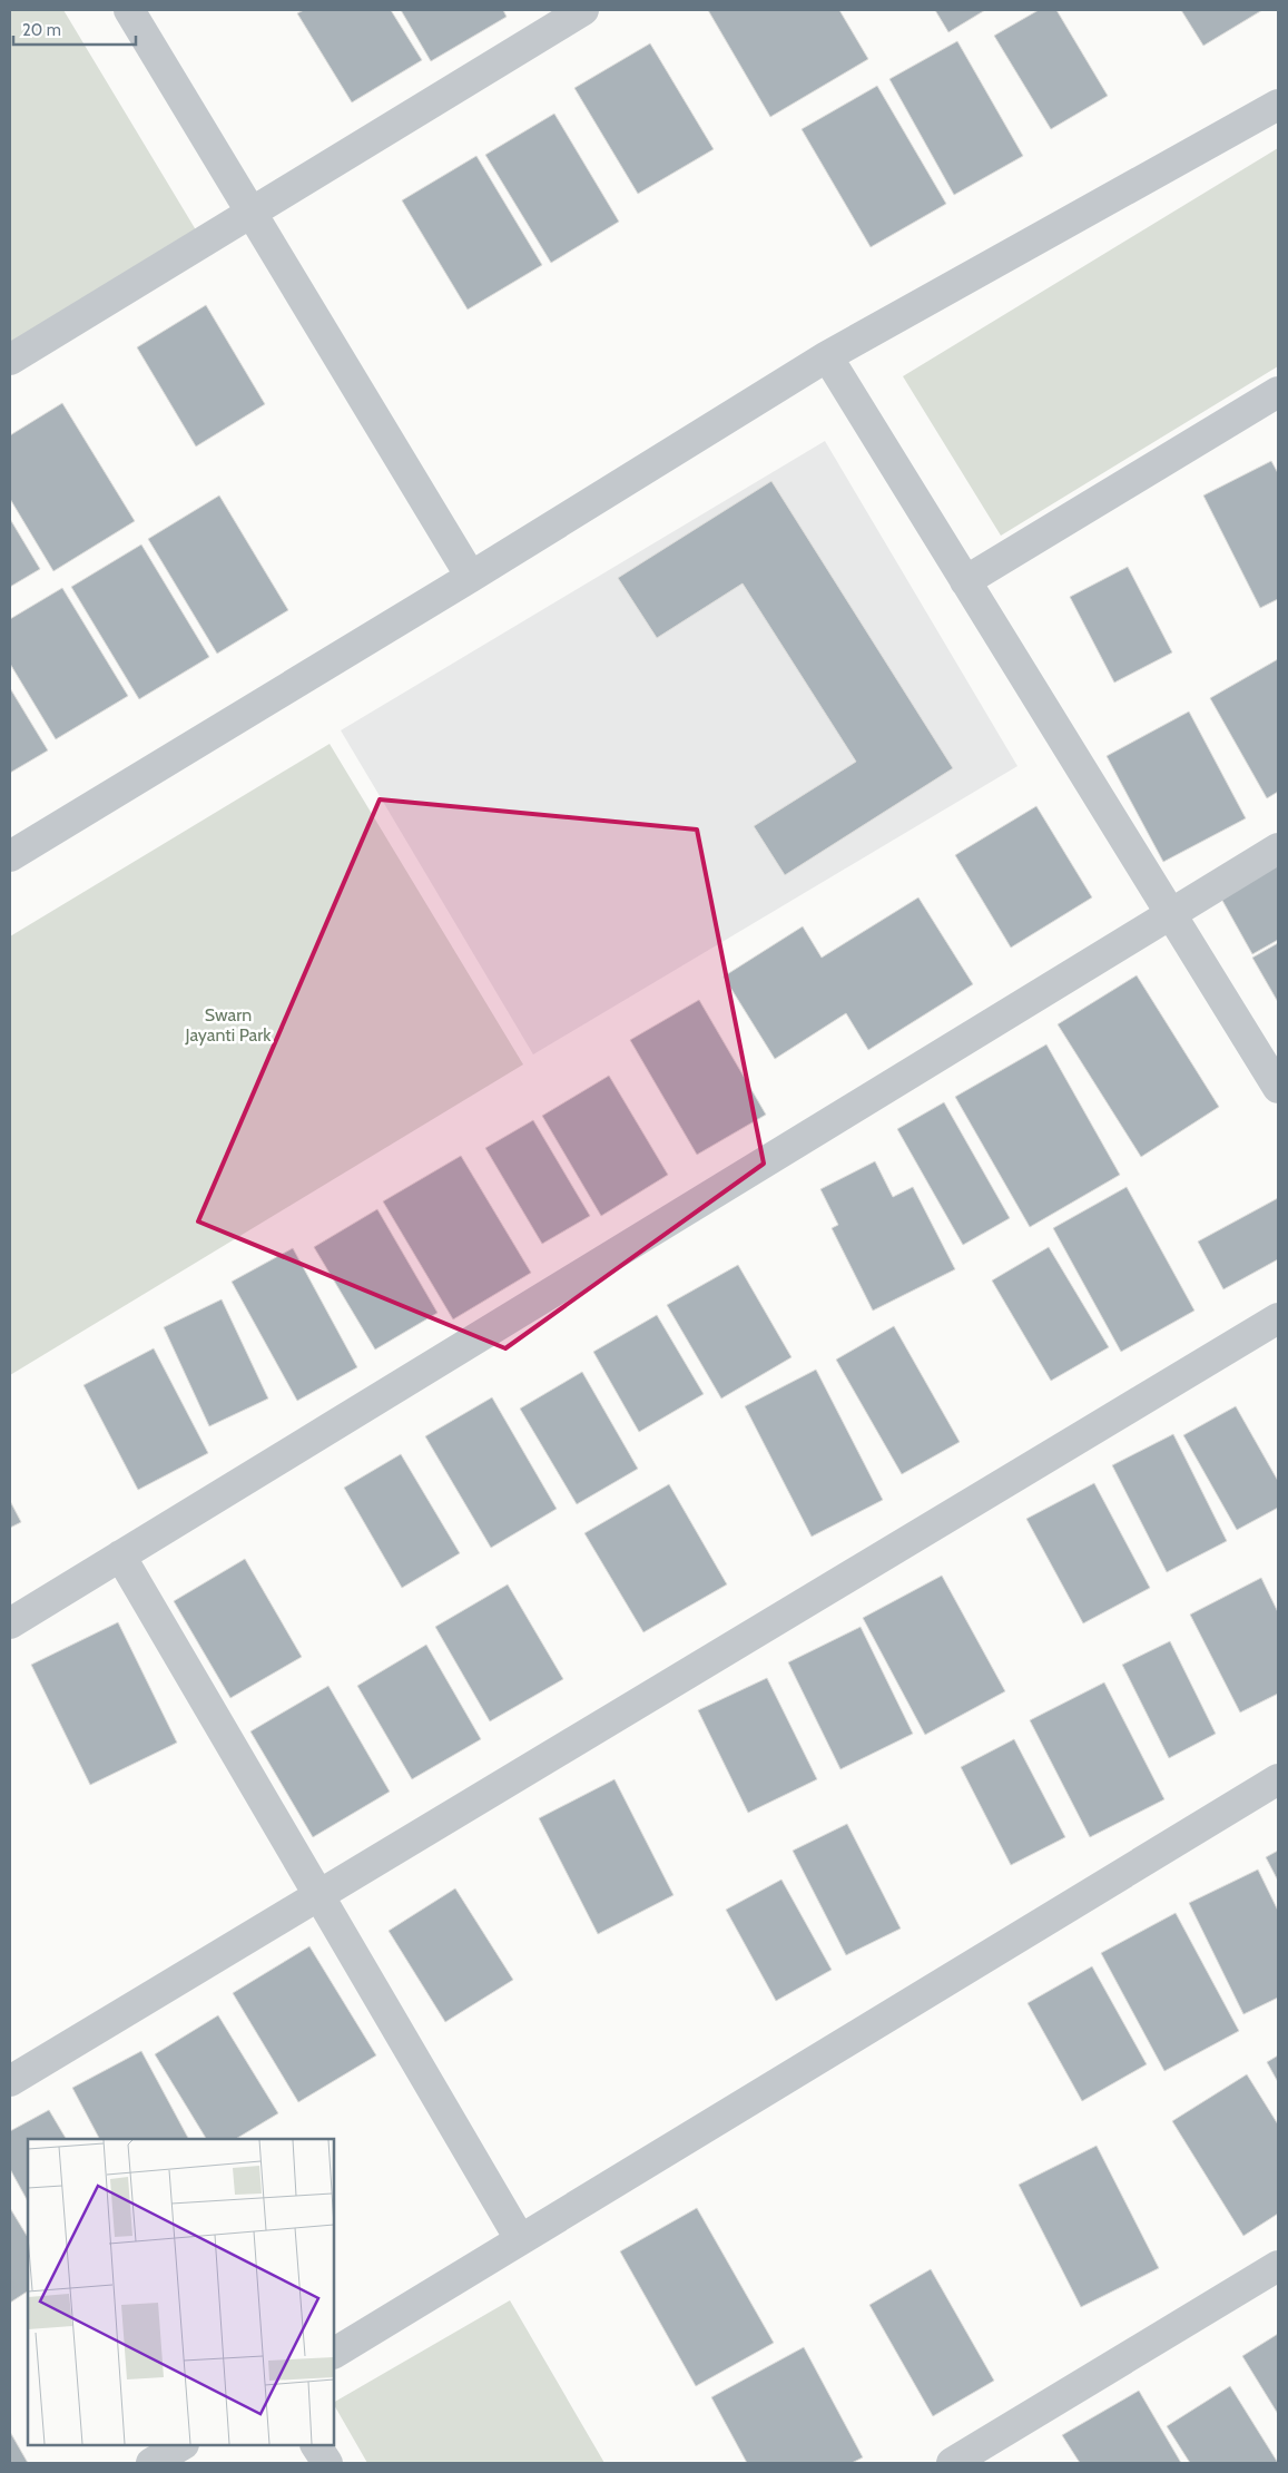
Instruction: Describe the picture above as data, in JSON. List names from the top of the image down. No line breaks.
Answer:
{"parks":["Swarn Jayanti Park"],"scale_bar":"20 m"}
